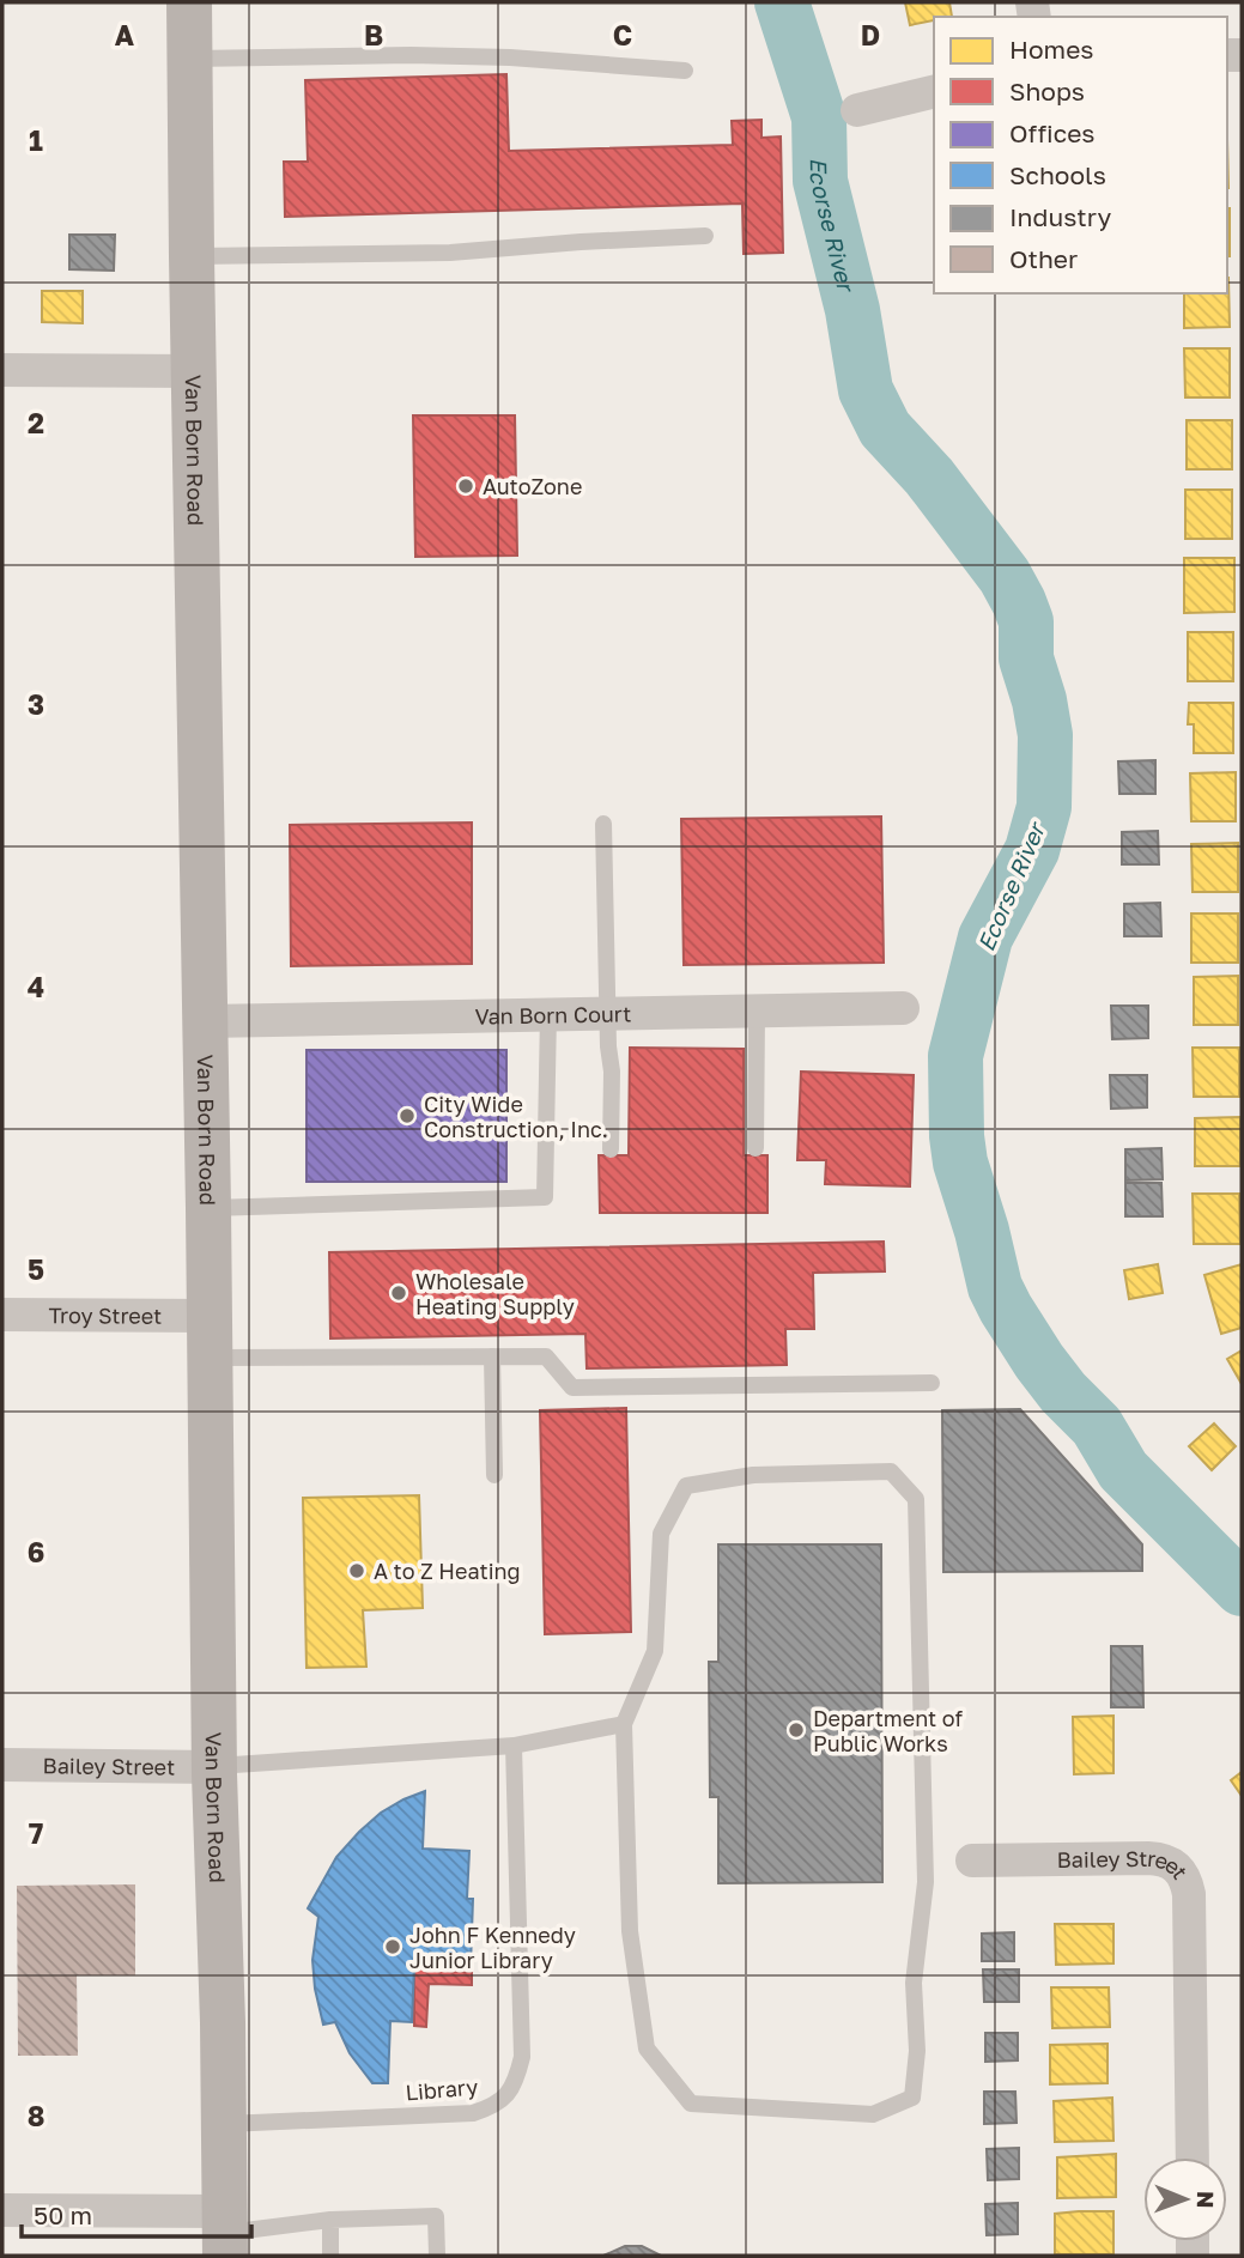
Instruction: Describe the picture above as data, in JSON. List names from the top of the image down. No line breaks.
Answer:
{"streets":{"main road":["Van Born Road"],"street":["Van Born Court","Troy Street","Bailey Street"],"lane":["Library"]},"crossings":[["Van Born Road","Van Born Court"],["Van Born Road","Troy Street"],["Van Born Road","Bailey Street"],["Van Born Road","Library"]],"water":["Ecorse River"],"places":["AutoZone","City Wide Construction, Inc.","Wholesale Heating Supply","A to Z Heating","Department of Public Works","John F Kennedy Junior Library"],"legend":["Homes","Shops","Offices","Schools","Industry","Other"],"scale_bar":"50 m","north":"right","grid":{"columns":["A","B","C","D"],"rows":["1","2","3","4","5","6","7","8"]}}
